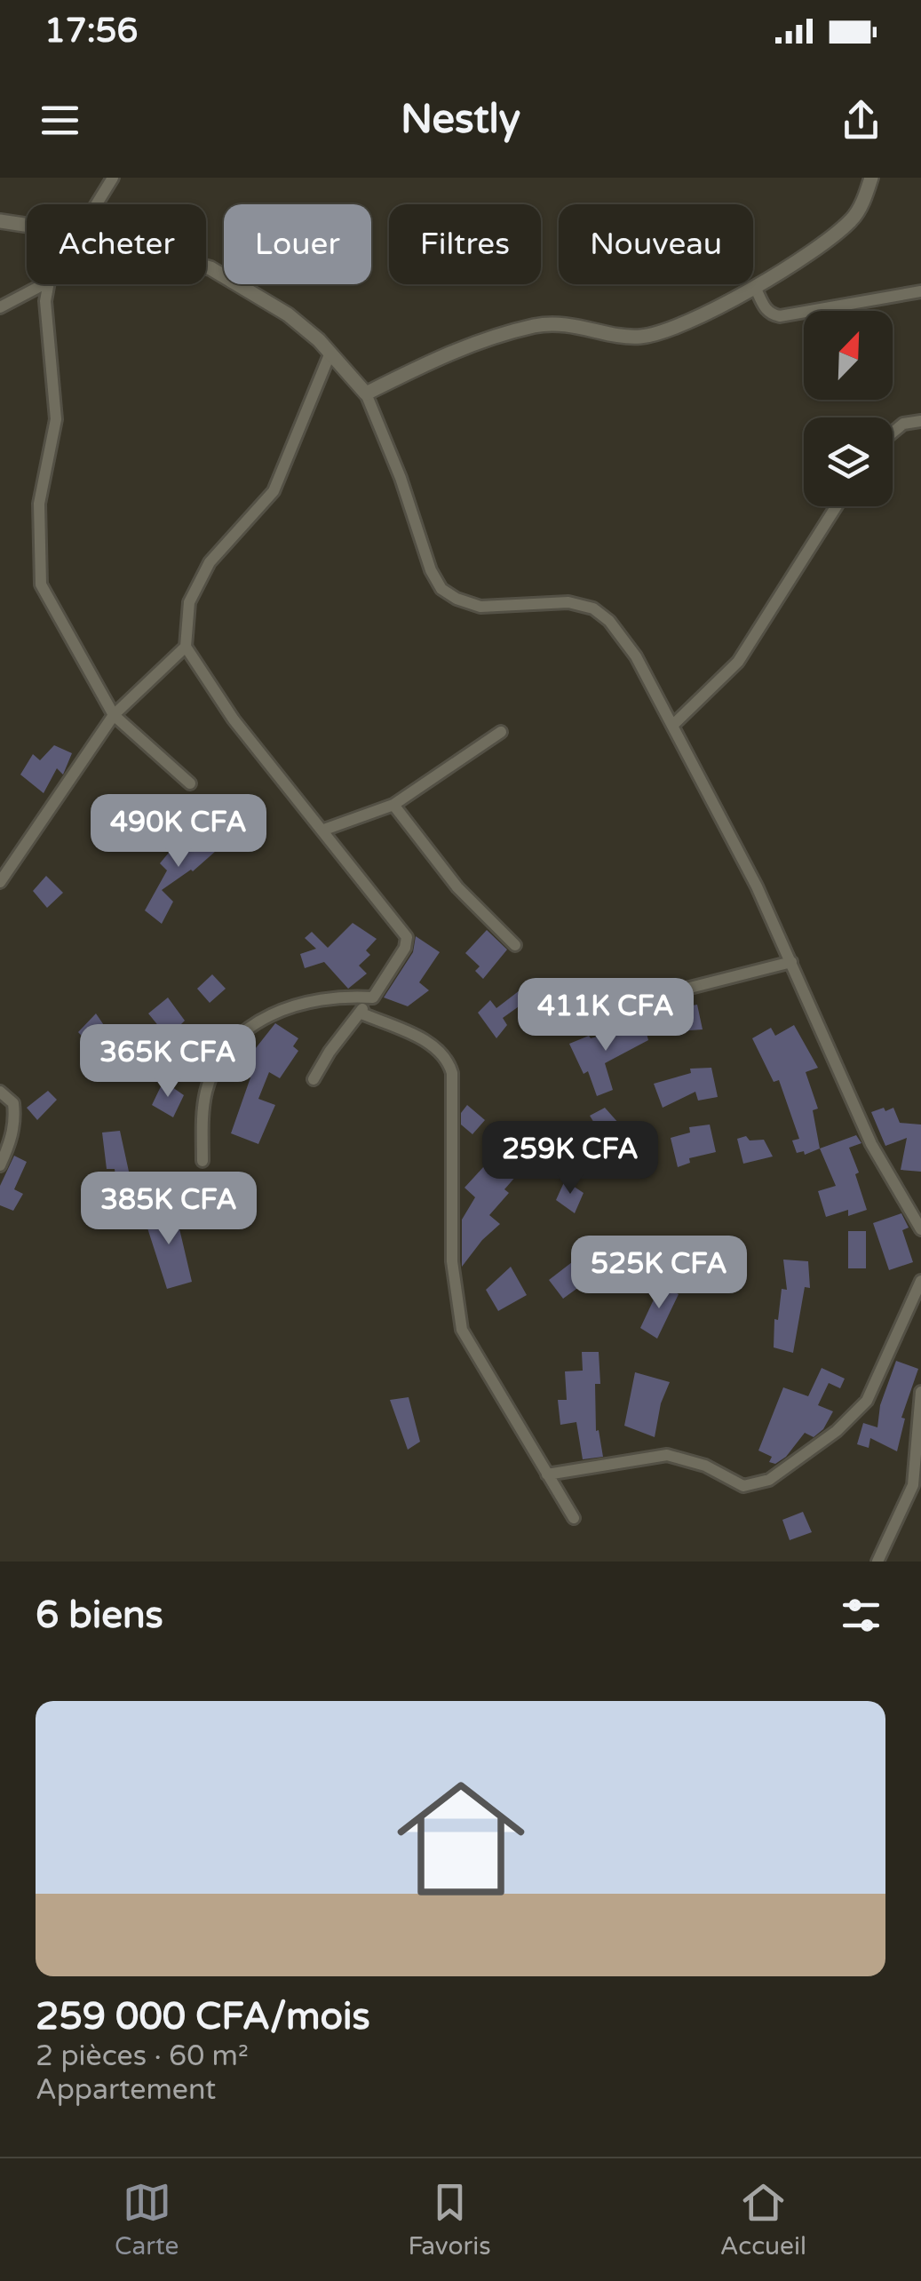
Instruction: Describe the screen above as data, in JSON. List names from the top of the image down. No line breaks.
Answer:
{"north":"top right","page":{"status":"17:56","header":"Nestly","chip":["Acheter","Louer","Filtres","Nouveau"],"price":["490K CFA","411K CFA","365K CFA","259K CFA","385K CFA","525K CFA"],"heading":"6 biens","list":[{"name":"259 000 CFA/mois","note":"2 pièces · 60 m² · Appartement"}],"tabs":["Carte","Favoris","Accueil"]}}
